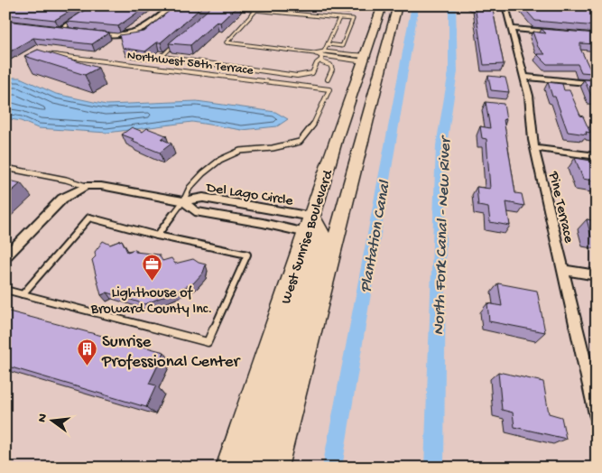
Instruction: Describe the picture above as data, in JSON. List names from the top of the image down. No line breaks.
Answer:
{"streets":{"highway":["West Sunrise Boulevard"],"street":["Del Lago Circle","Pine Terrace"],"lane":["Northwest 58th Terrace"]},"crossings":[["Northwest 58th Terrace","Del Lago Circle"],["Del Lago Circle","West Sunrise Boulevard"]],"water":["Plantation Canal","North Fork Canal - New River"],"places":{"office":["Lighthouse of Broward County Inc."],"building":["Sunrise Professional Center"]},"north":"left"}
